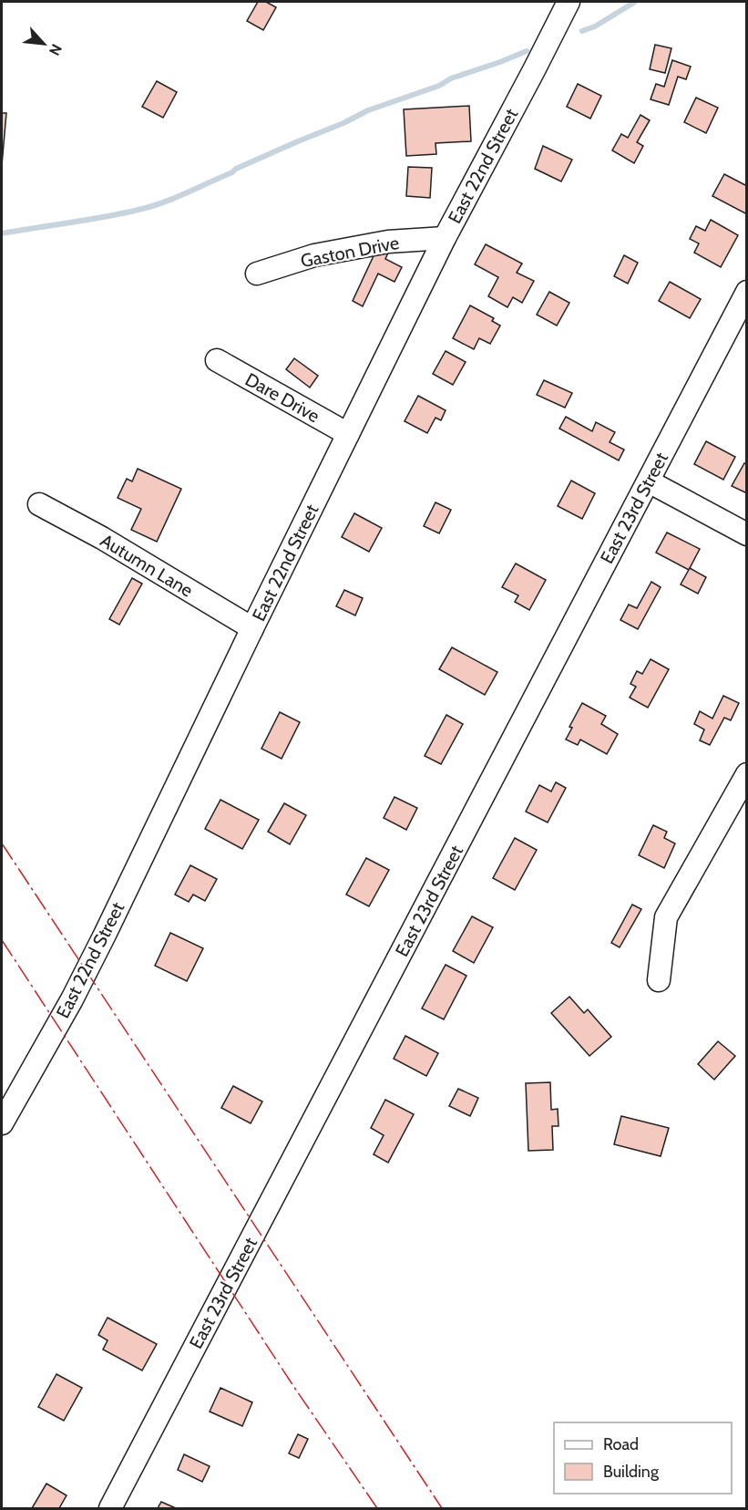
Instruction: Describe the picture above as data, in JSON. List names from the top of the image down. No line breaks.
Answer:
{"streets":{"street":["East 22nd Street","Gaston Drive","Dare Drive","East 23rd Street","Autumn Lane"]},"crossings":[["East 22nd Street","Gaston Drive"],["East 22nd Street","Dare Drive"],["East 22nd Street","Autumn Lane"]],"legend":["Road","Building"],"north":"bottom right"}
